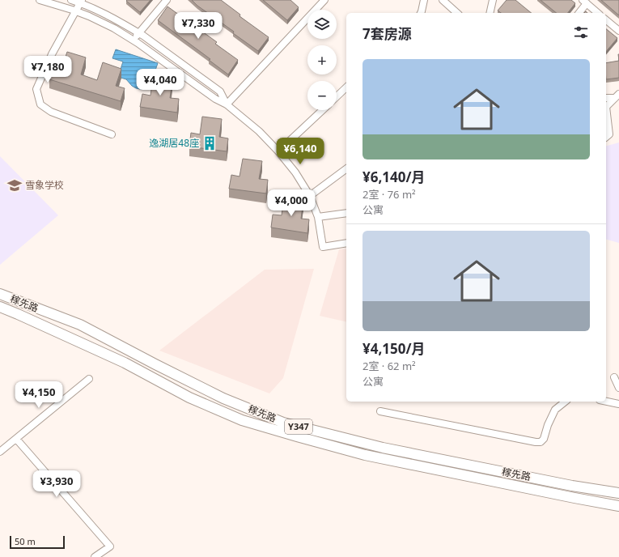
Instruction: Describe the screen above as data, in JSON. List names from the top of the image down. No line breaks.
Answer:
{"streets":{"main road":["稼先路","Y347"]},"places":{"building":["逸湖居48座"],"school or university":["雪象学校"]},"scale_bar":"50 m","page":{"map_buttons":["+","−"],"price":["¥7,330","¥7,180","¥4,040","¥6,140","¥4,000","¥4,150","¥3,930"],"heading":"7套房源","list":[{"name":"¥6,140/月","note":"2室 · 76 m² · 公寓"},{"name":"¥4,150/月","note":"2室 · 62 m² · 公寓"}],"scale":"50 m"}}
